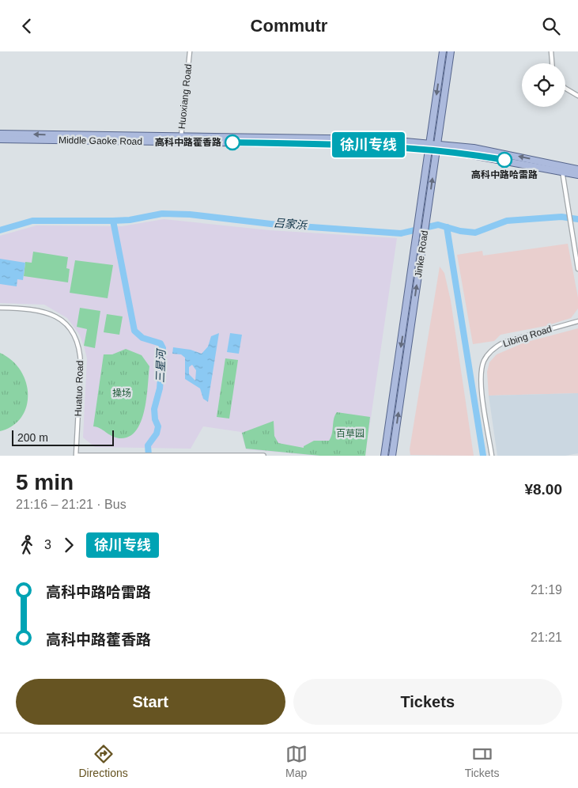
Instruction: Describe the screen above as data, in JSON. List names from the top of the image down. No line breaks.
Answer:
{"streets":{"main road":["Middle Gaoke Road","Jinke Road"],"street":["Huoxiang Road","Libing Road","Huatuo Road"]},"crossings":[["Huoxiang Road","Middle Gaoke Road"],["Middle Gaoke Road","Jinke Road"]],"water":["吕家浜","三星河"],"parks":["操场","百草园"],"places":["高科中路藿香路","高科中路哈雷路"],"lines":["bus line 徐川专线"],"scale_bar":"200 m","page":{"header":"Commutr","on_map":"徐川专线","scale":"200 m","heading":["5 min","21:16 – 21:21 · Bus","¥8.00"],"legs":["3","徐川专线"],"list":[{"name":"高科中路哈雷路","value":"21:19"},{"name":"高科中路藿香路","value":"21:21"}],"buttons":["Start","Tickets"],"tabs":["Directions","Map","Tickets"]}}
